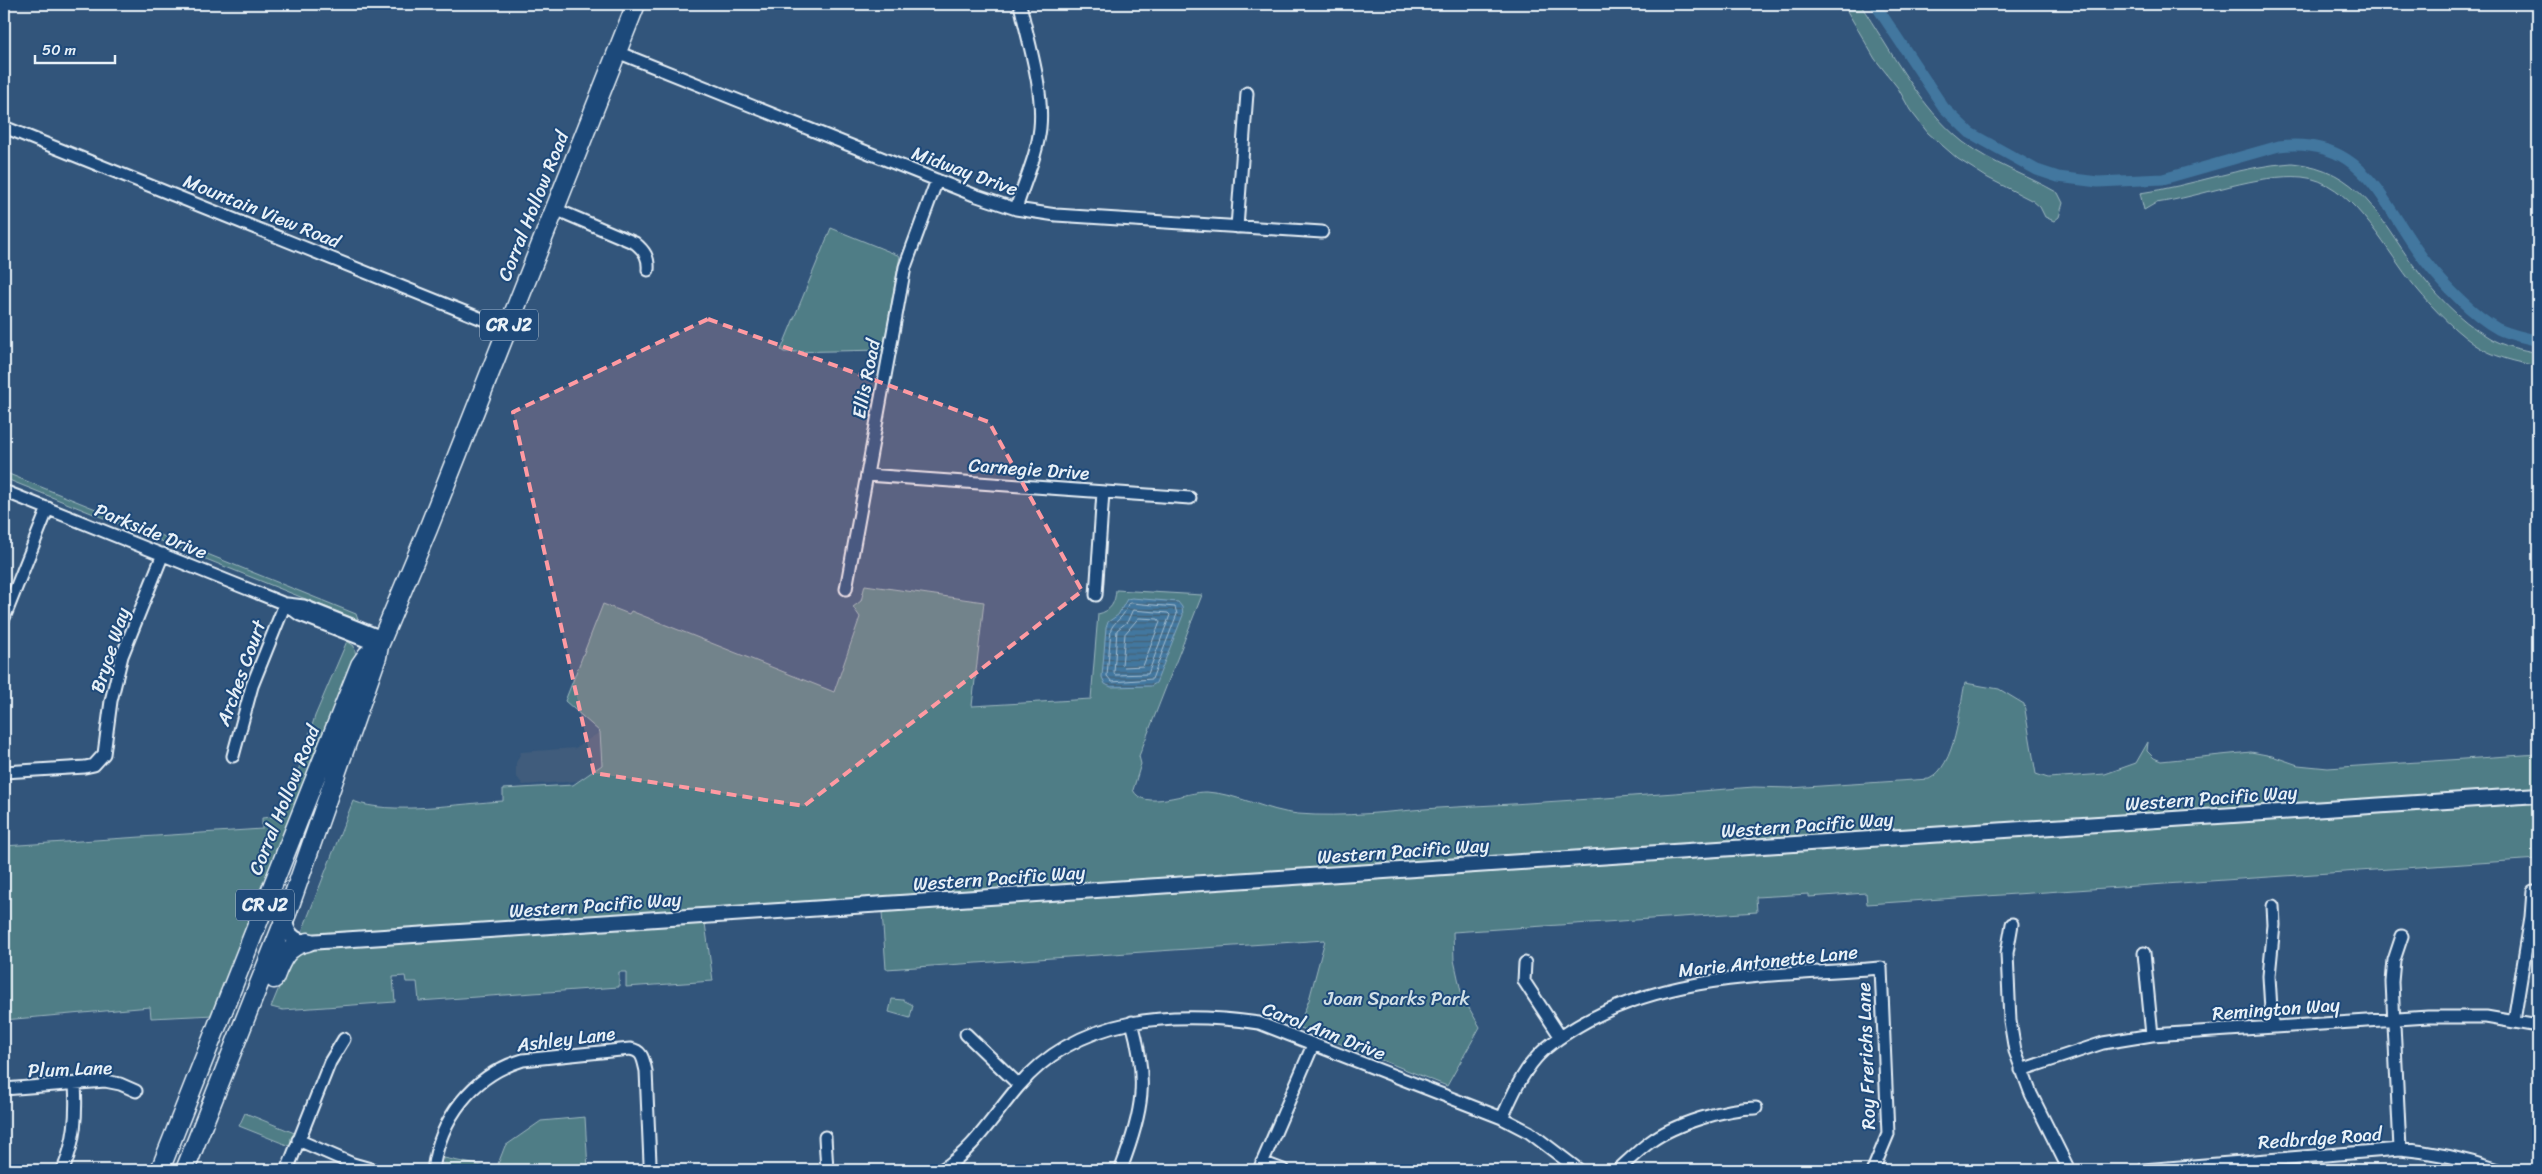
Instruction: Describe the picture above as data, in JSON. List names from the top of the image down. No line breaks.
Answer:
{"streets":{"main road":["Corral Hollow Road","CR J2"],"street":["Midway Drive","Mountain View Road","Ellis Road","Carnegie Drive","Parkside Drive","Bryce Way","Arches Court","Western Pacific Way","Marie Antonette Lane","Remington Way","Carol Ann Drive","Ashley Lane","Roy Frerichs Lane","Plum Lane","Redbrdge Road"]},"crossings":[["Midway Drive","Corral Hollow Road"],["Midway Drive","Ellis Road"],["Corral Hollow Road","Mountain View Road"],["Corral Hollow Road","Parkside Drive"],["Ellis Road","Carnegie Drive"],["Parkside Drive","Bryce Way"],["Parkside Drive","Arches Court"],["Marie Antonette Lane","Carol Ann Drive"],["Marie Antonette Lane","Roy Frerichs Lane"]],"parks":["Joan Sparks Park"],"scale_bar":"50 m"}
